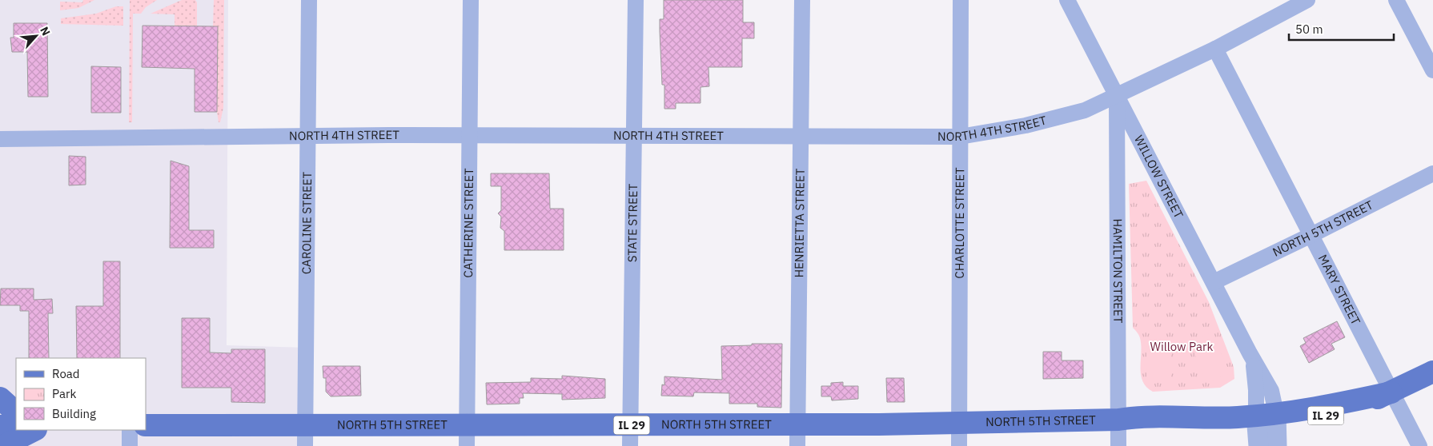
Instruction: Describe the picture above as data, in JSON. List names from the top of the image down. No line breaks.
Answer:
{"streets":{"main road":["NORTH 5TH STREET","IL 29"],"street":["NORTH 4TH STREET","WILLOW STREET","CAROLINE STREET","CATHERINE STREET","STATE STREET","HENRIETTA STREET","CHARLOTTE STREET","HAMILTON STREET","MARY STREET"]},"crossings":[["NORTH 4TH STREET","WILLOW STREET"],["NORTH 4TH STREET","CAROLINE STREET"],["NORTH 4TH STREET","CATHERINE STREET"],["NORTH 4TH STREET","STATE STREET"],["NORTH 4TH STREET","HENRIETTA STREET"],["NORTH 4TH STREET","CHARLOTTE STREET"],["NORTH 4TH STREET","HAMILTON STREET"],["NORTH 4TH STREET","MARY STREET"],["WILLOW STREET","NORTH 5TH STREET"],["WILLOW STREET","HAMILTON STREET"],["CAROLINE STREET","NORTH 5TH STREET"],["CATHERINE STREET","NORTH 5TH STREET"],["STATE STREET","NORTH 5TH STREET"],["HENRIETTA STREET","NORTH 5TH STREET"],["CHARLOTTE STREET","NORTH 5TH STREET"],["NORTH 5TH STREET","HAMILTON STREET"],["NORTH 5TH STREET","MARY STREET"],["NORTH 5TH STREET","IL 29"],["MARY STREET","IL 29"]],"parks":["Willow Park"],"legend":["Road","Park","Building"],"scale_bar":"50 m","north":"top right"}
